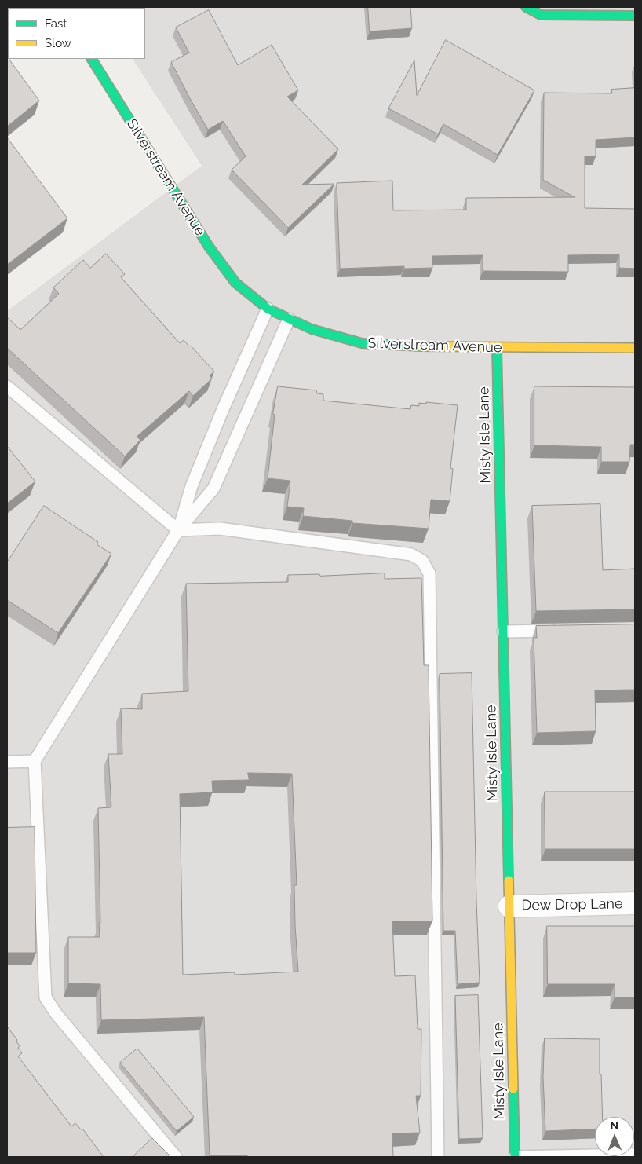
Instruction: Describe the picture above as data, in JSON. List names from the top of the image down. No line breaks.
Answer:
{"streets":{"street":["Silverstream Avenue","Misty Isle Lane","Dew Drop Lane"]},"crossings":[["Silverstream Avenue","Misty Isle Lane"],["Misty Isle Lane","Dew Drop Lane"]],"legend":["Fast","Slow"],"north":"top"}
